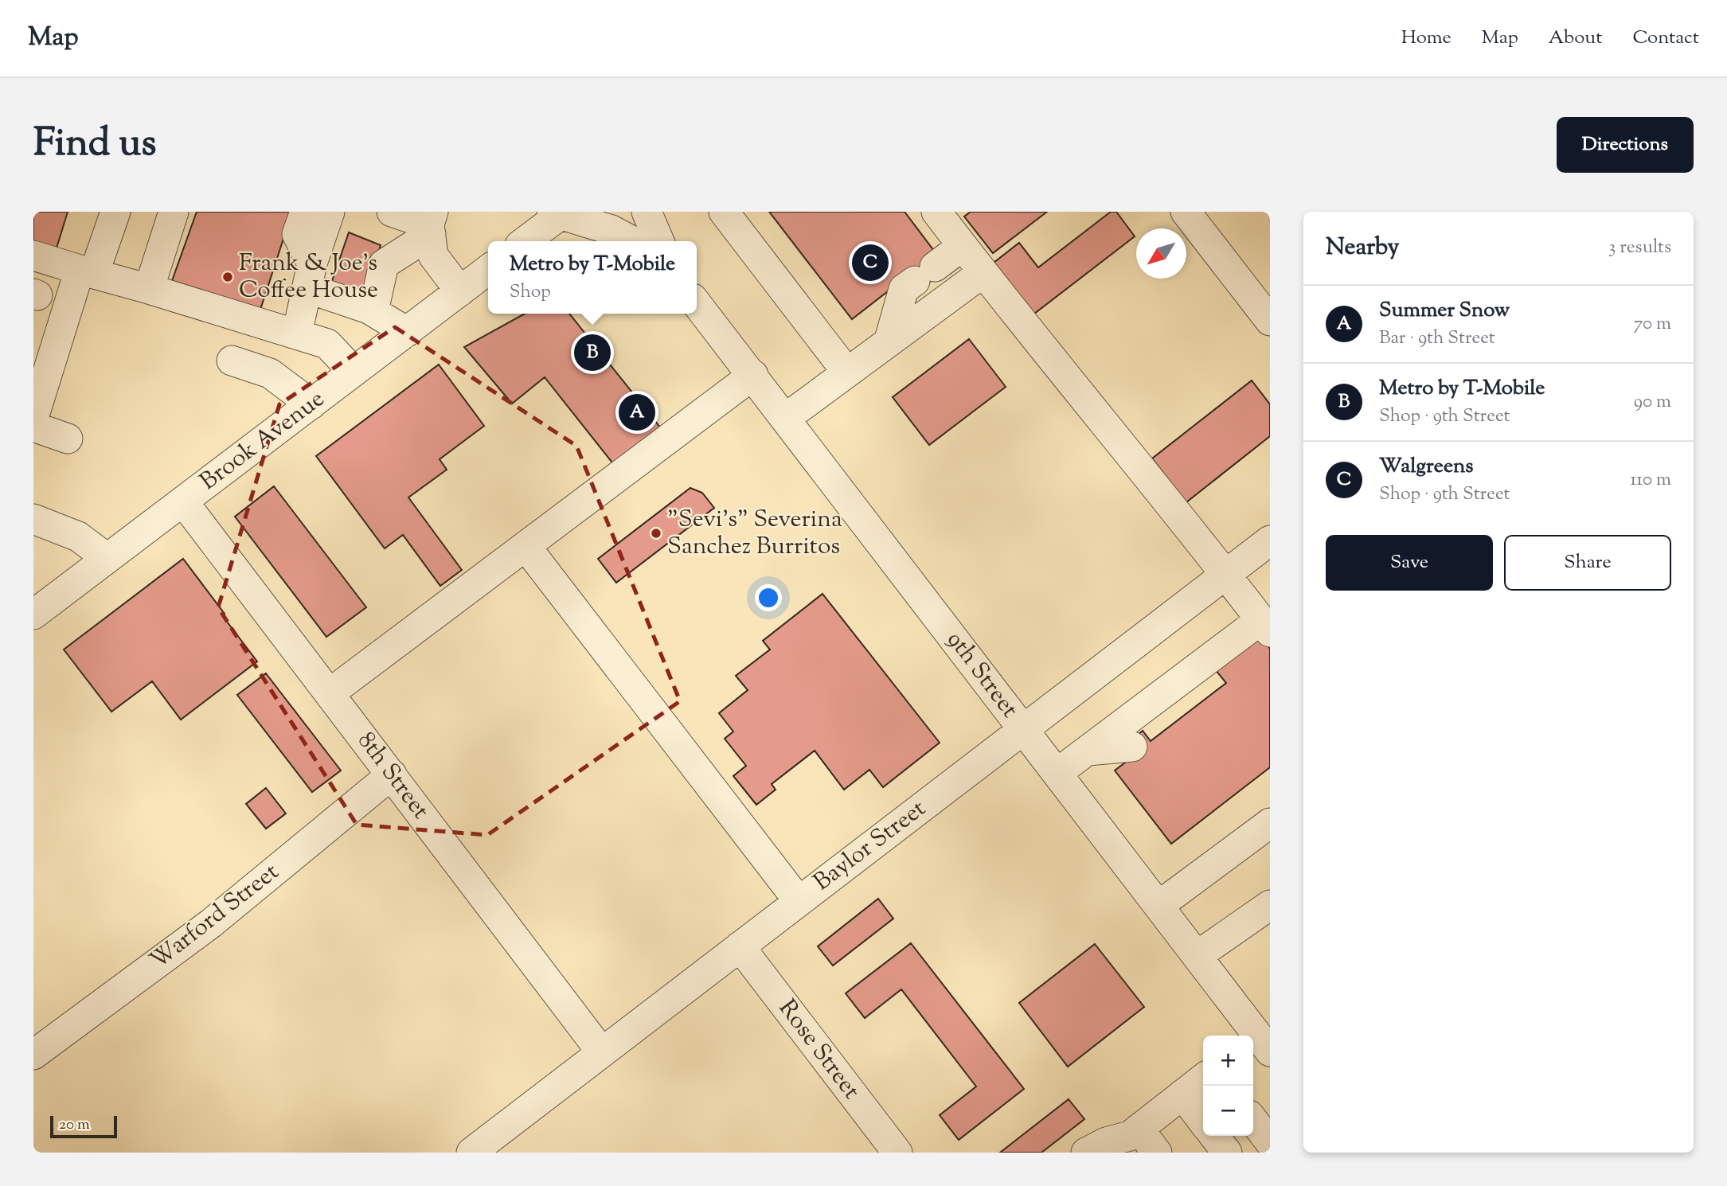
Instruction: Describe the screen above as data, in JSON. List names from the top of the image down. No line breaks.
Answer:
{"streets":{"street":["Brook Avenue","9th Street","8th Street","Baylor Street","Warford Street","Rose Street"]},"crossings":[["Brook Avenue","8th Street"],["9th Street","Baylor Street"],["8th Street","Baylor Street"],["8th Street","Warford Street"],["Baylor Street","Rose Street"]],"places":["Frank & Joe's Coffee House","\"Sevi's\" Severina Sanchez Burritos"],"scale_bar":"20 m","north":"bottom left","page":{"header":"Map","nav":["Home","Map","About","Contact"],"title":"Find us","buttons":["Directions",["Save","Share"]],"heading":["Nearby","3 results"],"popup":["Metro by T-Mobile","Shop"],"pins":["C","B","A"],"list":[{"mark":"A","name":"Summer Snow","note":"Bar · 9th Street","value":"70 m"},{"mark":"B","name":"Metro by T-Mobile","note":"Shop · 9th Street","value":"90 m"},{"mark":"C","name":"Walgreens","note":"Shop · 9th Street","value":"110 m"}],"map_buttons":["+","−"],"scale":"20 m"}}
